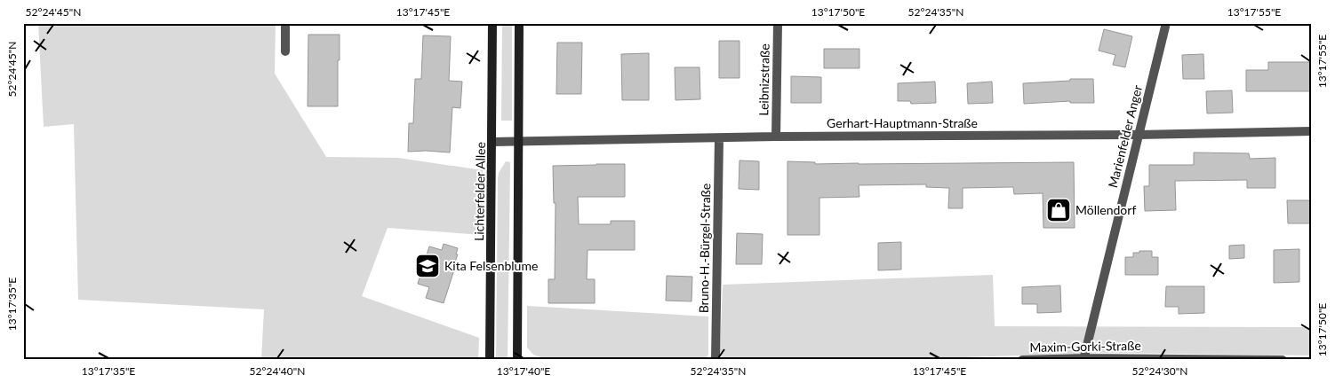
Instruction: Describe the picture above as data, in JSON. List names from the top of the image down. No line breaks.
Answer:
{"streets":{"main road":["Lichterfelder Allee"],"street":["Leibnizstraße","Gerhart-Hauptmann-Straße","Marienfelder Anger","Bruno-H.-Bürgel-Straße","Maxim-Gorki-Straße"]},"crossings":[["Leibnizstraße","Gerhart-Hauptmann-Straße"],["Gerhart-Hauptmann-Straße","Marienfelder Anger"],["Gerhart-Hauptmann-Straße","Lichterfelder Allee"],["Gerhart-Hauptmann-Straße","Bruno-H.-Bürgel-Straße"],["Marienfelder Anger","Maxim-Gorki-Straße"]],"places":{"shop":["Möllendorf"],"school or university":["Kita Felsenblume"]},"coordinates":["52°24'45\"N","13°17'45\"E","13°17'50\"E","52°24'35\"N","13°17'55\"E","13°17'35\"E","52°24'40\"N","13°17'40\"E","52°24'30\"N"]}
